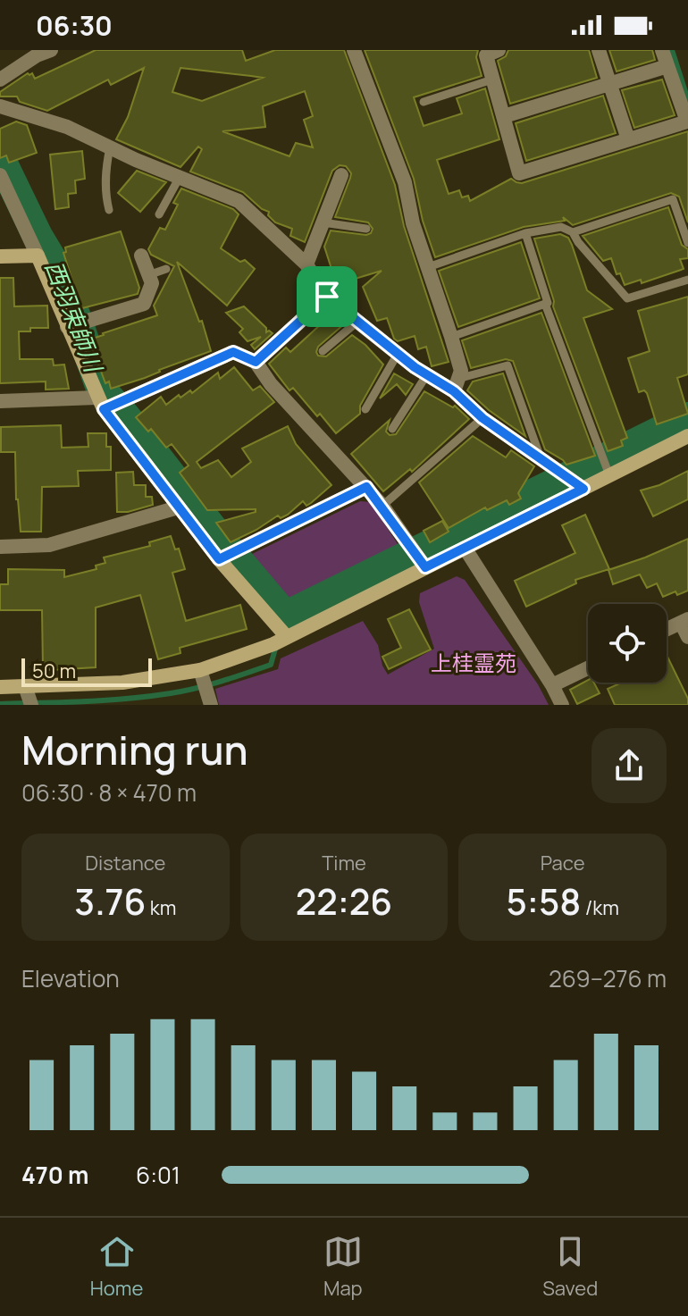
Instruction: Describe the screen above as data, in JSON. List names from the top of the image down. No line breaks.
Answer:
{"water":["西羽束師川"],"parks":["上桂霊苑"],"scale_bar":"50 m","page":{"status":"06:30","scale":"50 m","heading":["Morning run","06:30 · 8 × 470 m"],"stats":[["Distance","3.76 km"],["Time","22:26"],["Pace","5:58 /km"]],"chart":["Elevation","269–276 m"],"list":[{"name":"470 m","note":"6:01"}],"tabs":["Home","Map","Saved"]}}
